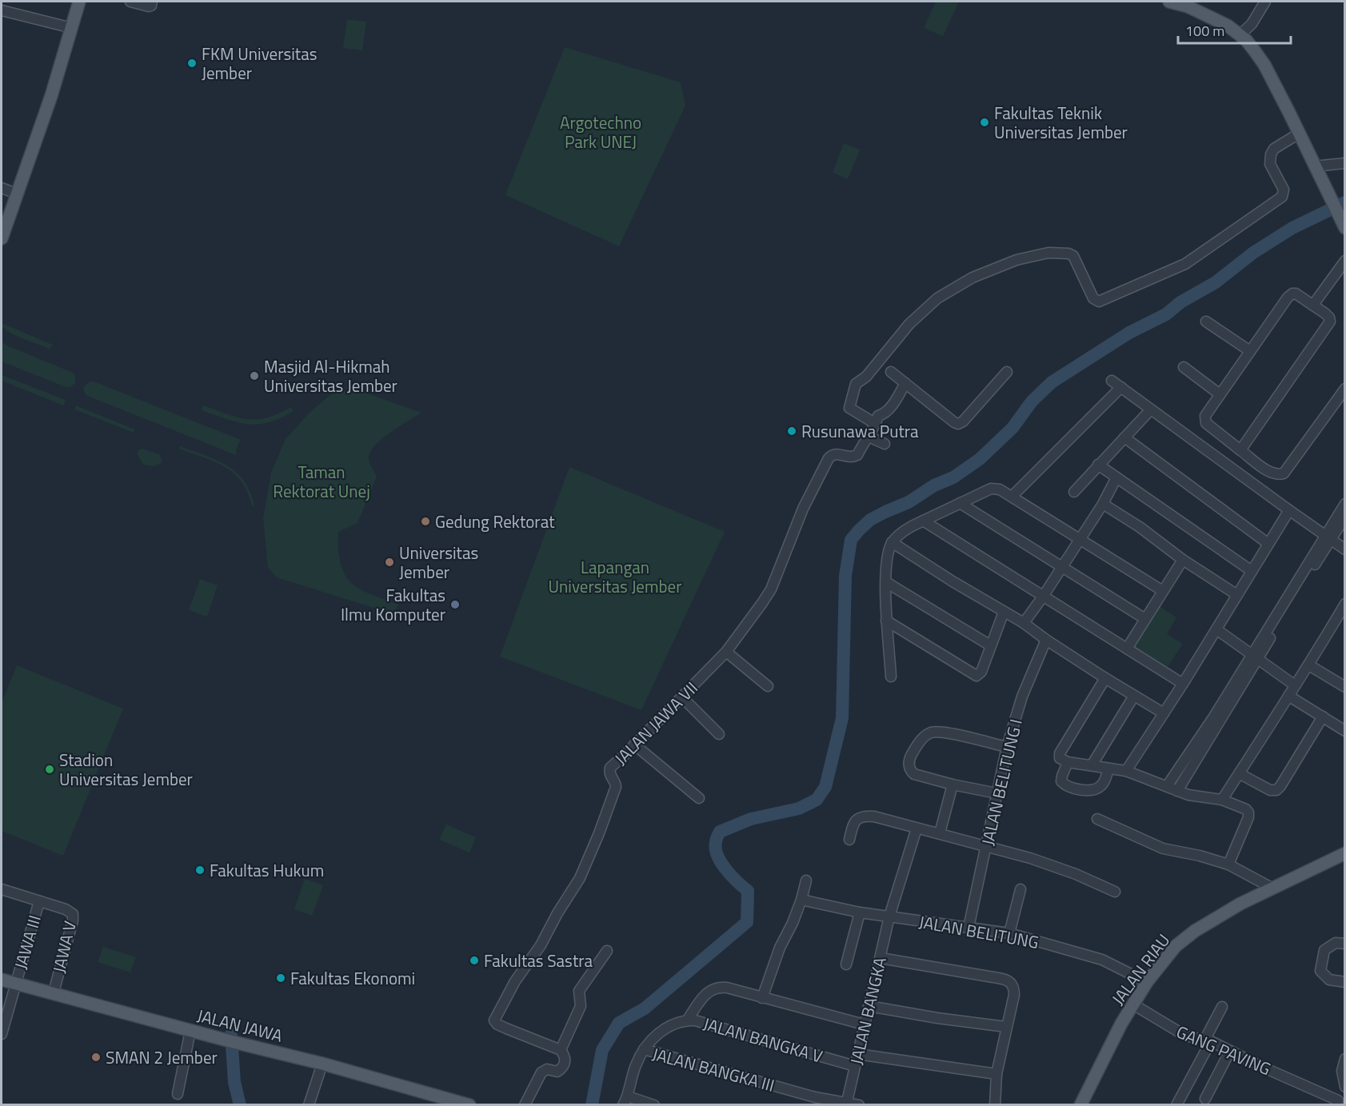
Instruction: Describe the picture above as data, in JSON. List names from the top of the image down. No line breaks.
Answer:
{"streets":{"main road":["JALAN RIAU","JALAN JAWA"],"street":["JALAN JAWA VII","JALAN BELITUNG I","JALAN BELITUNG","JAWA III","JAWA V","JALAN BANGKA","JALAN BANGKA V","GANG PAVING","JALAN BANGKA III"]},"crossings":[["JALAN BELITUNG I","JALAN BELITUNG"],["JALAN BELITUNG","JALAN RIAU"],["JALAN BELITUNG","JALAN BANGKA"],["JAWA III","JAWA V"],["JAWA III","JALAN JAWA"],["JAWA V","JALAN JAWA"],["JALAN RIAU","GANG PAVING"],["JALAN BANGKA","JALAN BANGKA V"],["JALAN BANGKA","JALAN BANGKA III"],["JALAN BANGKA V","JALAN BANGKA III"]],"parks":["Argotechno Park UNEJ","Taman Rektorat Unej","Lapangan Universitas Jember"],"places":["FKM Universitas Jember","Fakultas Teknik Universitas Jember","Masjid Al-Hikmah Universitas Jember","Rusunawa Putra","Gedung Rektorat","Universitas Jember","Fakultas Ilmu Komputer","Stadion Universitas Jember","Fakultas Hukum","Fakultas Sastra","Fakultas Ekonomi","SMAN 2 Jember"],"scale_bar":"100 m"}
